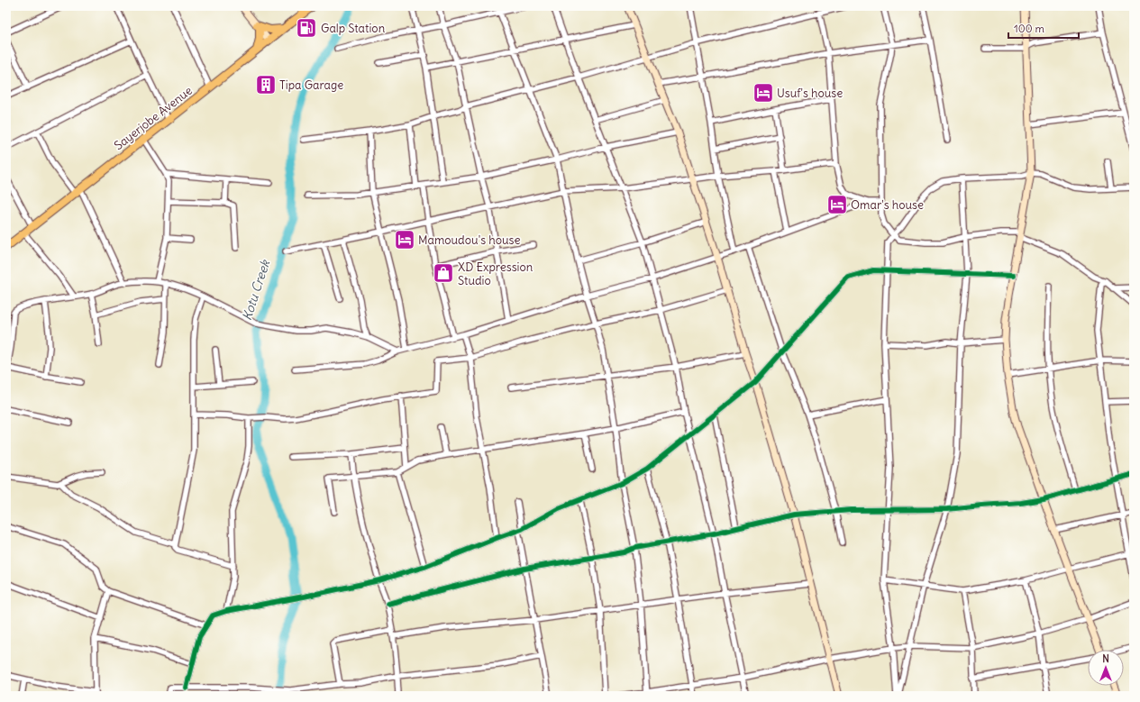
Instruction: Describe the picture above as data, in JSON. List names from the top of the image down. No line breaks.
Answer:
{"streets":{"main road":["Sayerjobe Avenue"]},"water":["Kotu Creek"],"places":{"fuel station":["Galp Station"],"building":["Tipa Garage"],"hotel":["Usuf's house","Omar's house","Mamoudou's house"],"shop":["XD Expression Studio"]},"scale_bar":"100 m","north":"top"}
